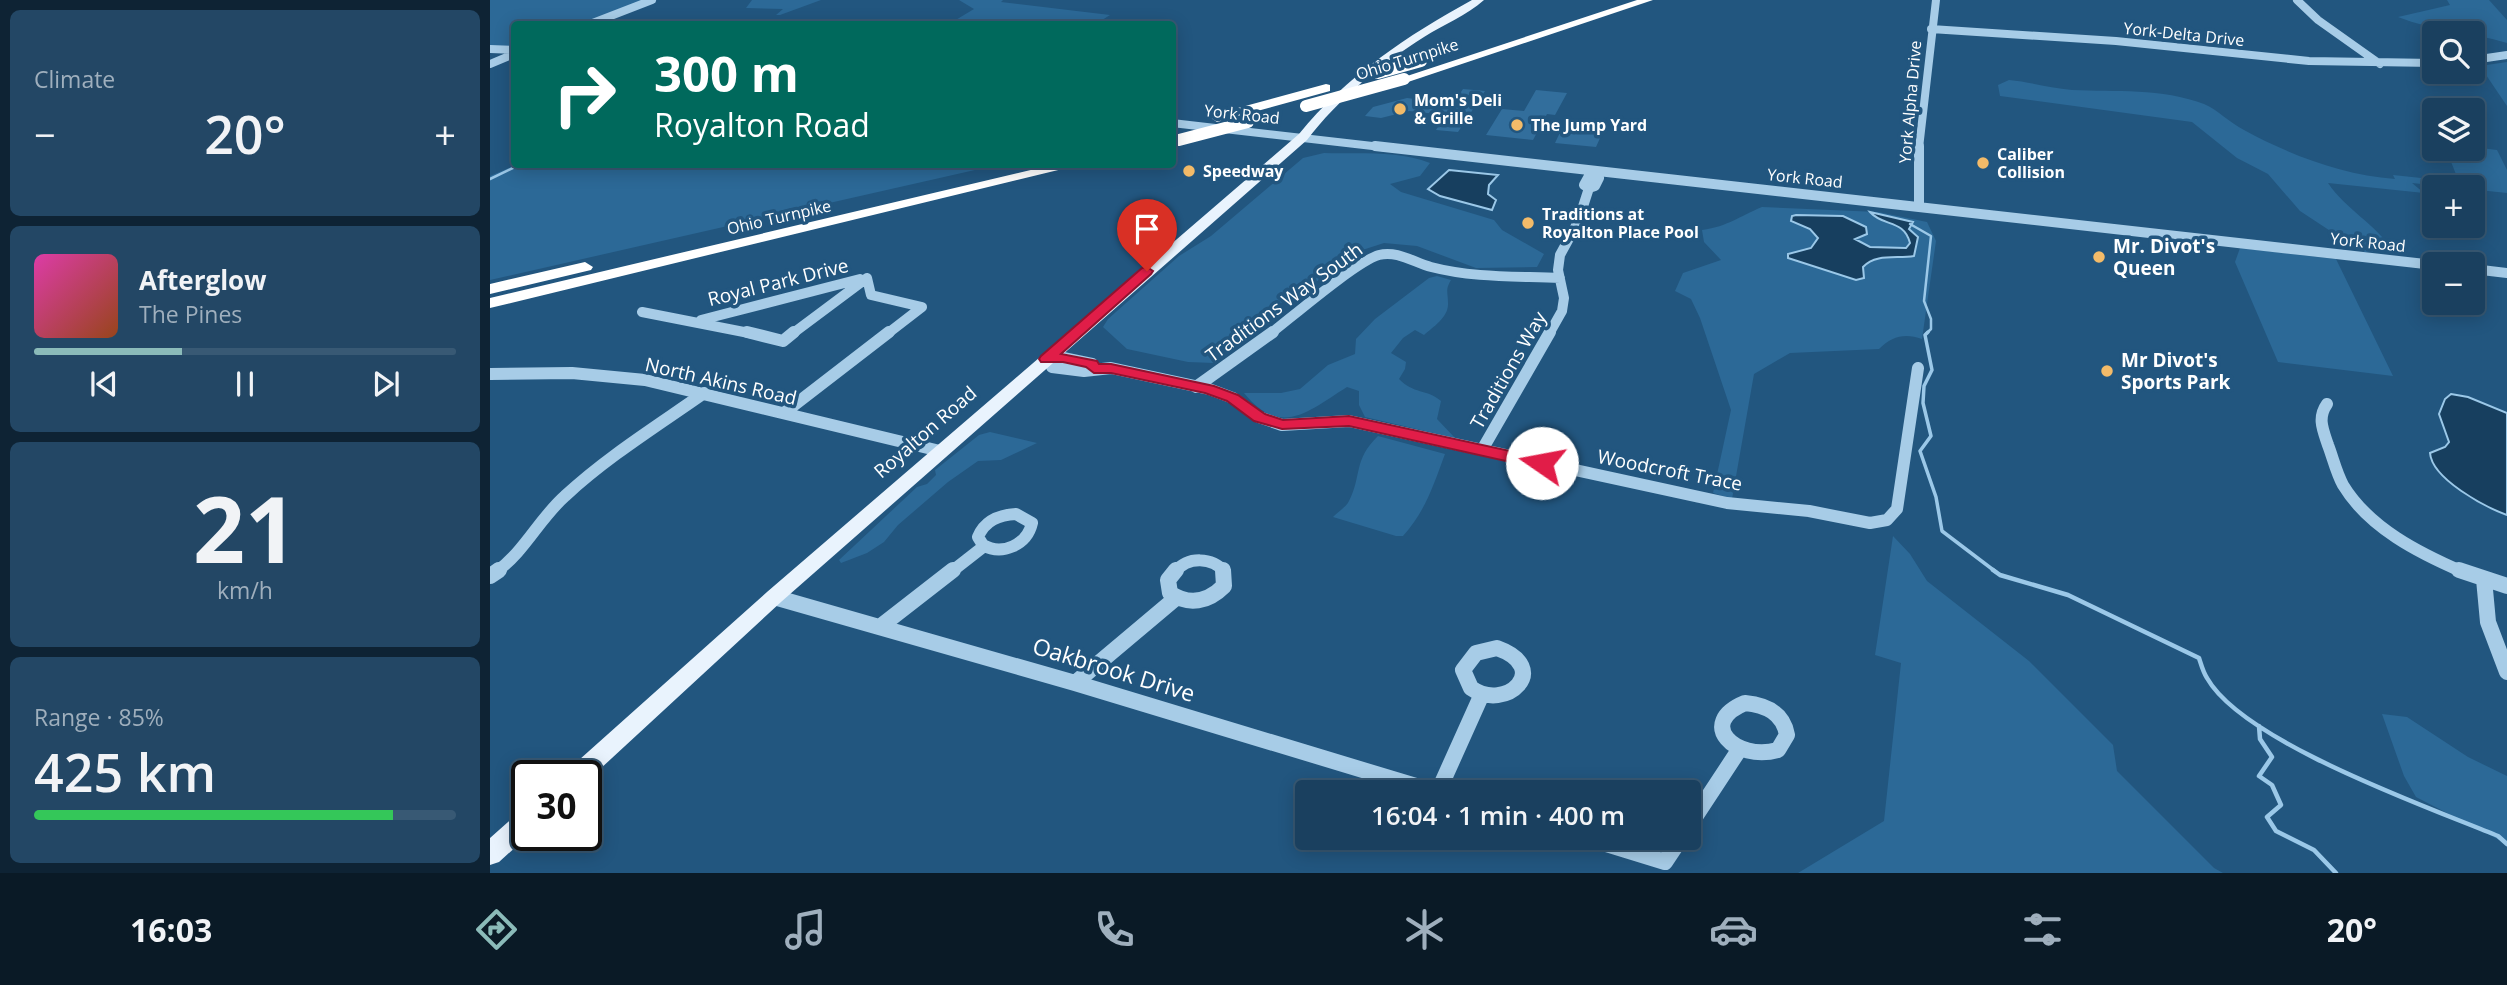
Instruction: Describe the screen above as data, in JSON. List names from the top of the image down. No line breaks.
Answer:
{"streets":{"highway":["Ohio Turnpike"],"main road":["Royalton Road"],"street":["York-Delta Drive","York Alpha Drive","York Road","Royal Park Drive","Traditions Way South","Traditions Way","North Akins Road","Woodcroft Trace","Oakbrook Drive"]},"crossings":[["York-Delta Drive","York Alpha Drive"],["York Alpha Drive","York Road"],["York Road","Traditions Way"],["York Road","Royalton Road"],["Royal Park Drive","North Akins Road"],["Traditions Way South","Traditions Way"],["Traditions Way South","Woodcroft Trace"],["Traditions Way","Woodcroft Trace"],["North Akins Road","Royalton Road"],["Royalton Road","Woodcroft Trace"],["Royalton Road","Oakbrook Drive"]],"places":["Mom's Deli & Grille","The Jump Yard","Caliber Collision","Speedway","Traditions at Royalton Place Pool","Mr. Divot's Queen","Mr Divot's Sports Park"],"page":{"tile":["Climate",["21","km/h"],["Range · 85%","425 km"]],"map_buttons":["+","−"],"turn":["300 m","Royalton Road"],"heat":["−","20°","+"],"song":["Afterglow","The Pines"],"limit":"30","trip":"16:04 · 1 min · 400 m","tabs":["16:03","20°"]}}
